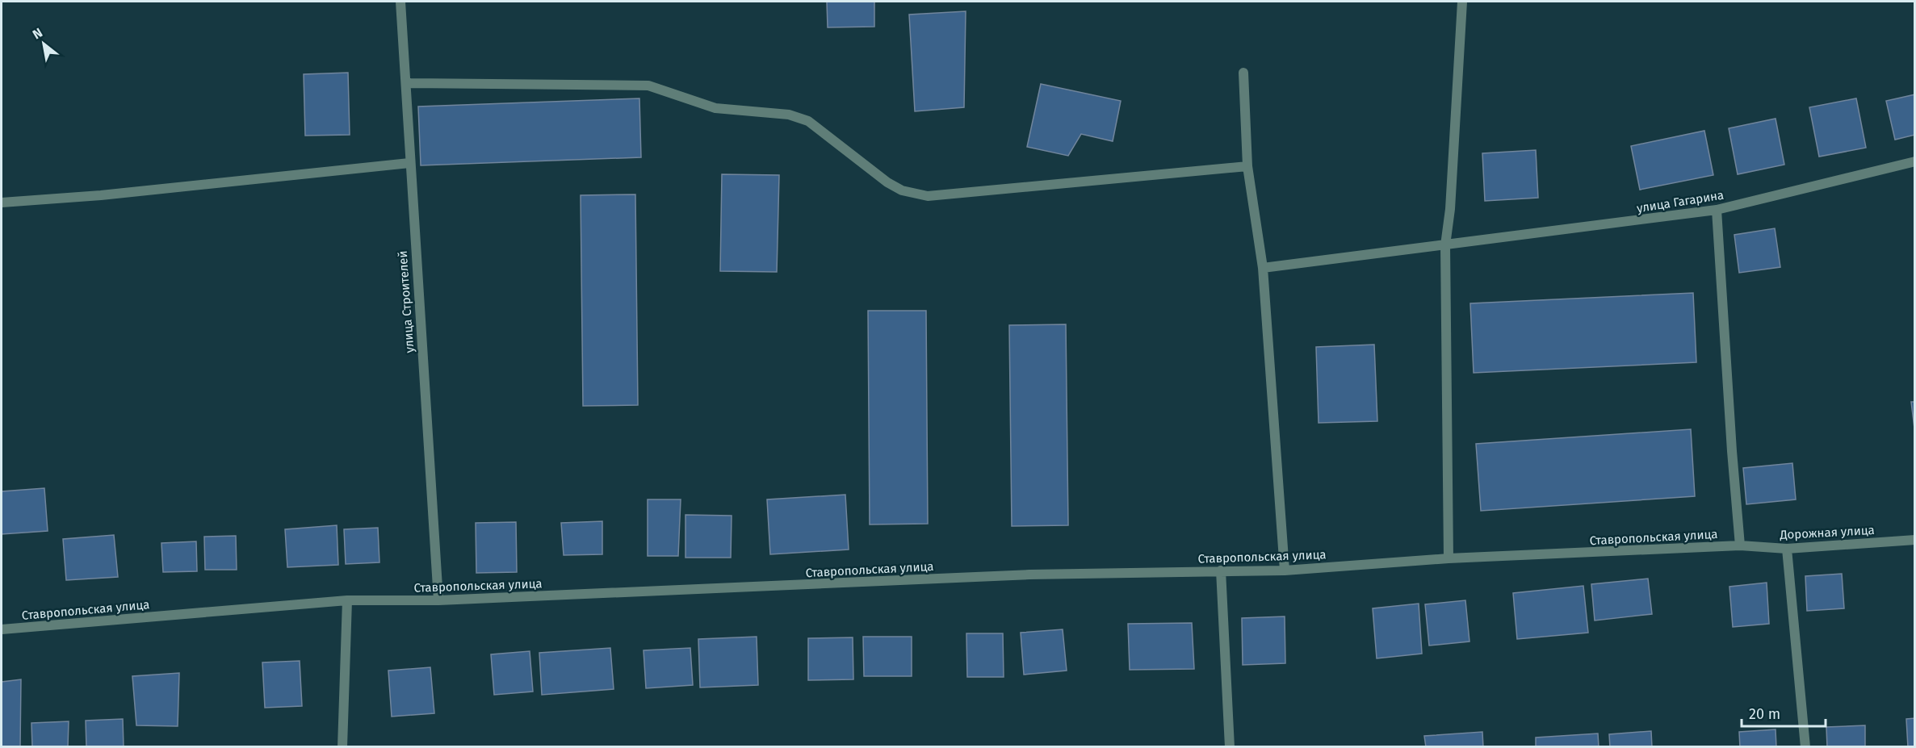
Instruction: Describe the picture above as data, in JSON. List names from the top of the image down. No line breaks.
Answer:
{"streets":{"street":["улица Гагарина","улица Строителей","Дорожная улица","Ставропольская улица"]},"crossings":[["улица Строителей","Ставропольская улица"],["Дорожная улица","Ставропольская улица"]],"scale_bar":"20 m","north":"top left"}
